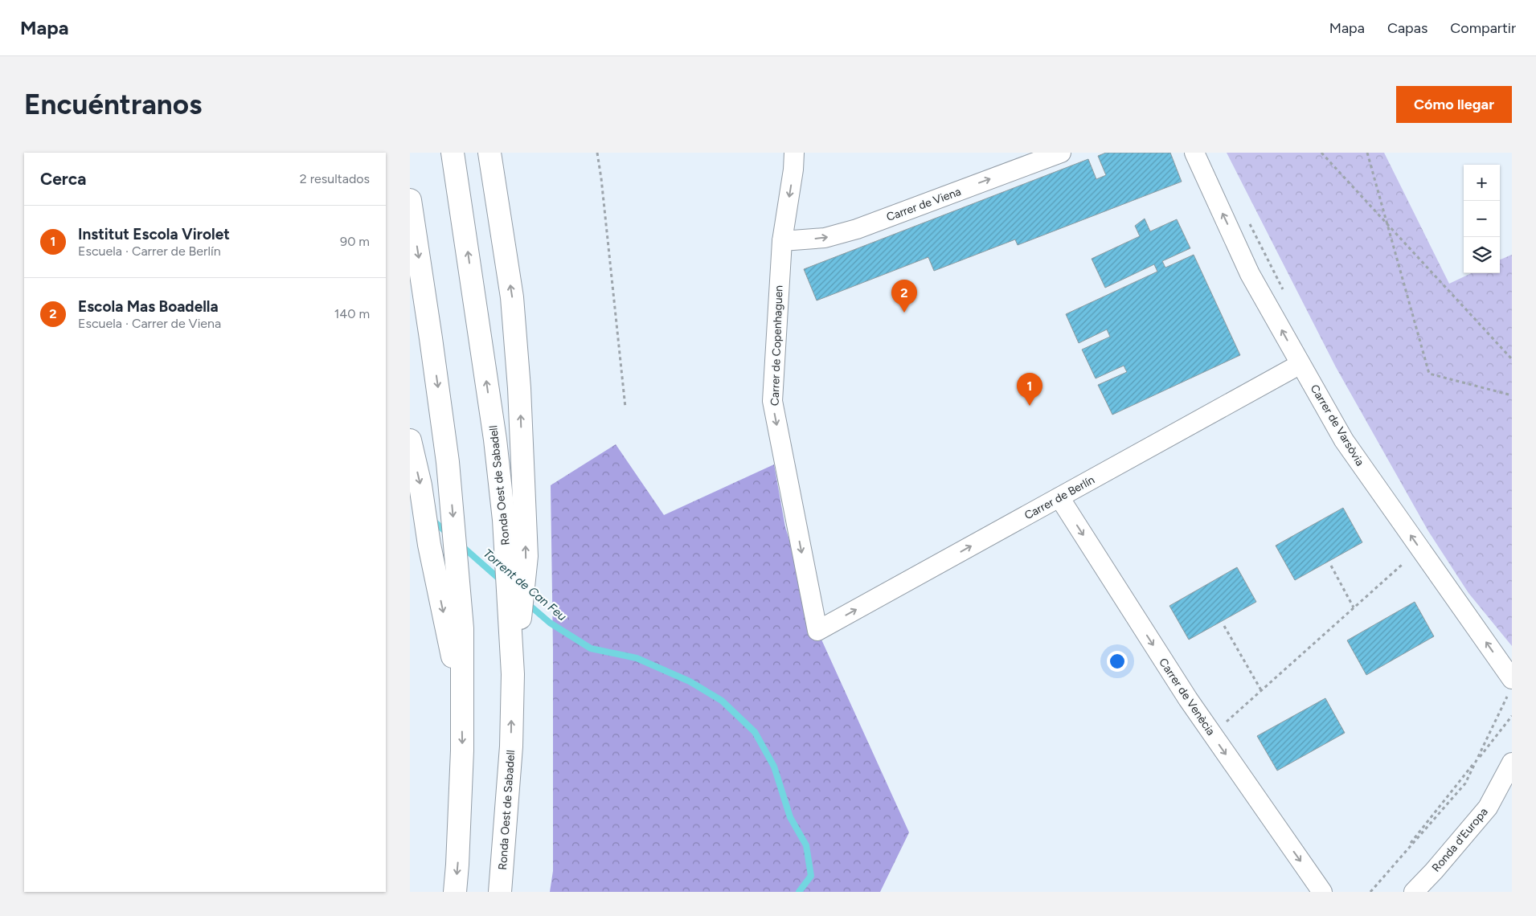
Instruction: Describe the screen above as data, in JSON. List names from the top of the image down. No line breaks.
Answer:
{"streets":{"highway":["Ronda Oest de Sabadell"],"street":["Carrer de Viena","Carrer de Copenhaguen","Carrer de Varsòvia","Carrer de Berlín","Carrer de Venècia","Ronda d'Europa"]},"crossings":[["Carrer de Viena","Carrer de Copenhaguen"],["Carrer de Copenhaguen","Carrer de Berlín"],["Carrer de Varsòvia","Carrer de Berlín"],["Carrer de Berlín","Carrer de Venècia"]],"one_way":["Carrer de Viena","Carrer de Copenhaguen","Carrer de Varsòvia","Carrer de Berlín","Carrer de Venècia"],"water":["Torrent de Can Feu"],"page":{"header":"Mapa","nav":["Mapa","Capas","Compartir"],"buttons":"Cómo llegar","title":"Encuéntranos","heading":["Cerca","2 resultados"],"map_buttons":["+","−"],"list":[{"mark":"1","name":"Institut Escola Virolet","note":"Escuela · Carrer de Berlín","value":"90 m"},{"mark":"2","name":"Escola Mas Boadella","note":"Escuela · Carrer de Viena","value":"140 m"}],"pins":["2","1"]}}
